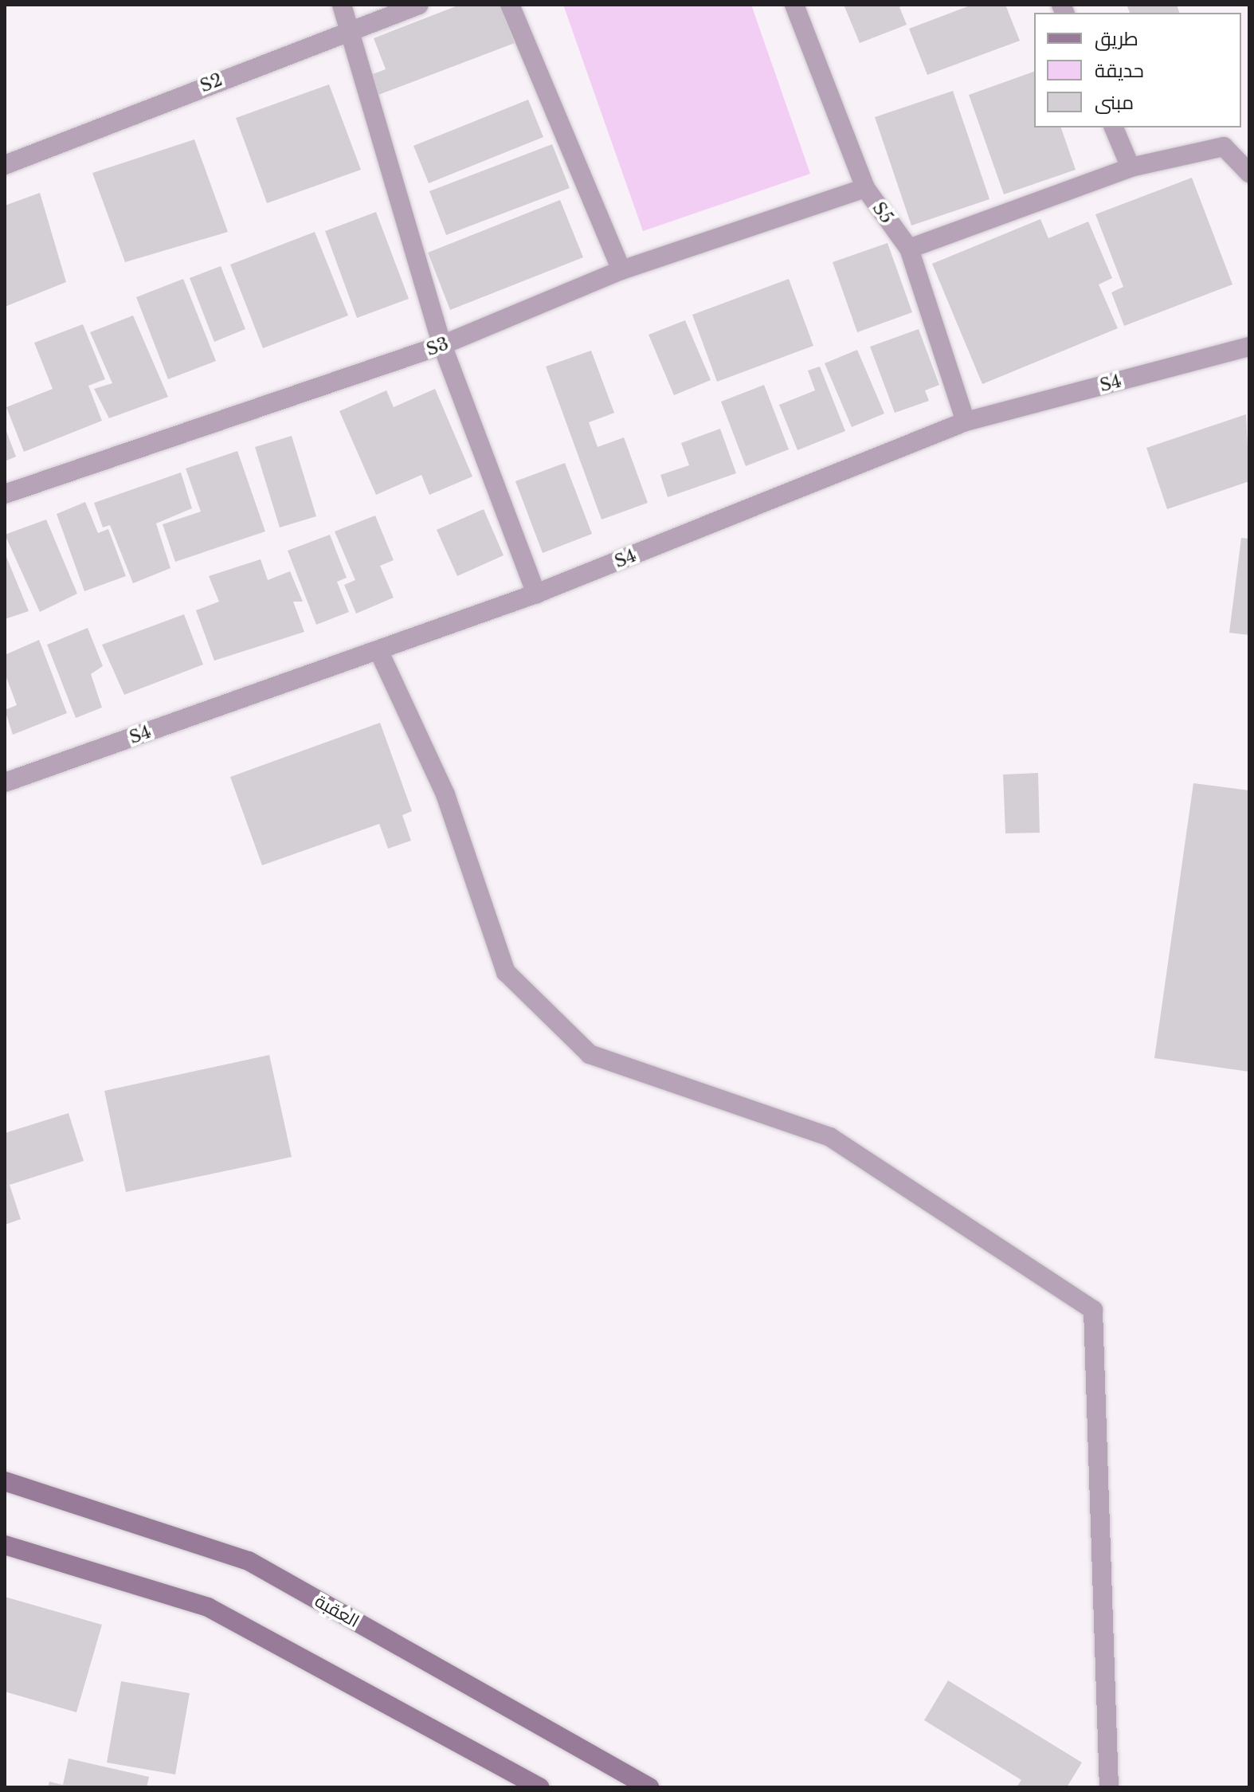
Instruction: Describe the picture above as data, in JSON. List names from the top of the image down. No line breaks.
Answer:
{"streets":{"main road":["العقبة"],"street":["S2","S5","S3","S4"]},"crossings":[["S5","S3"],["S5","S4"]],"legend":["طريق","حديقة","مبنى"]}
